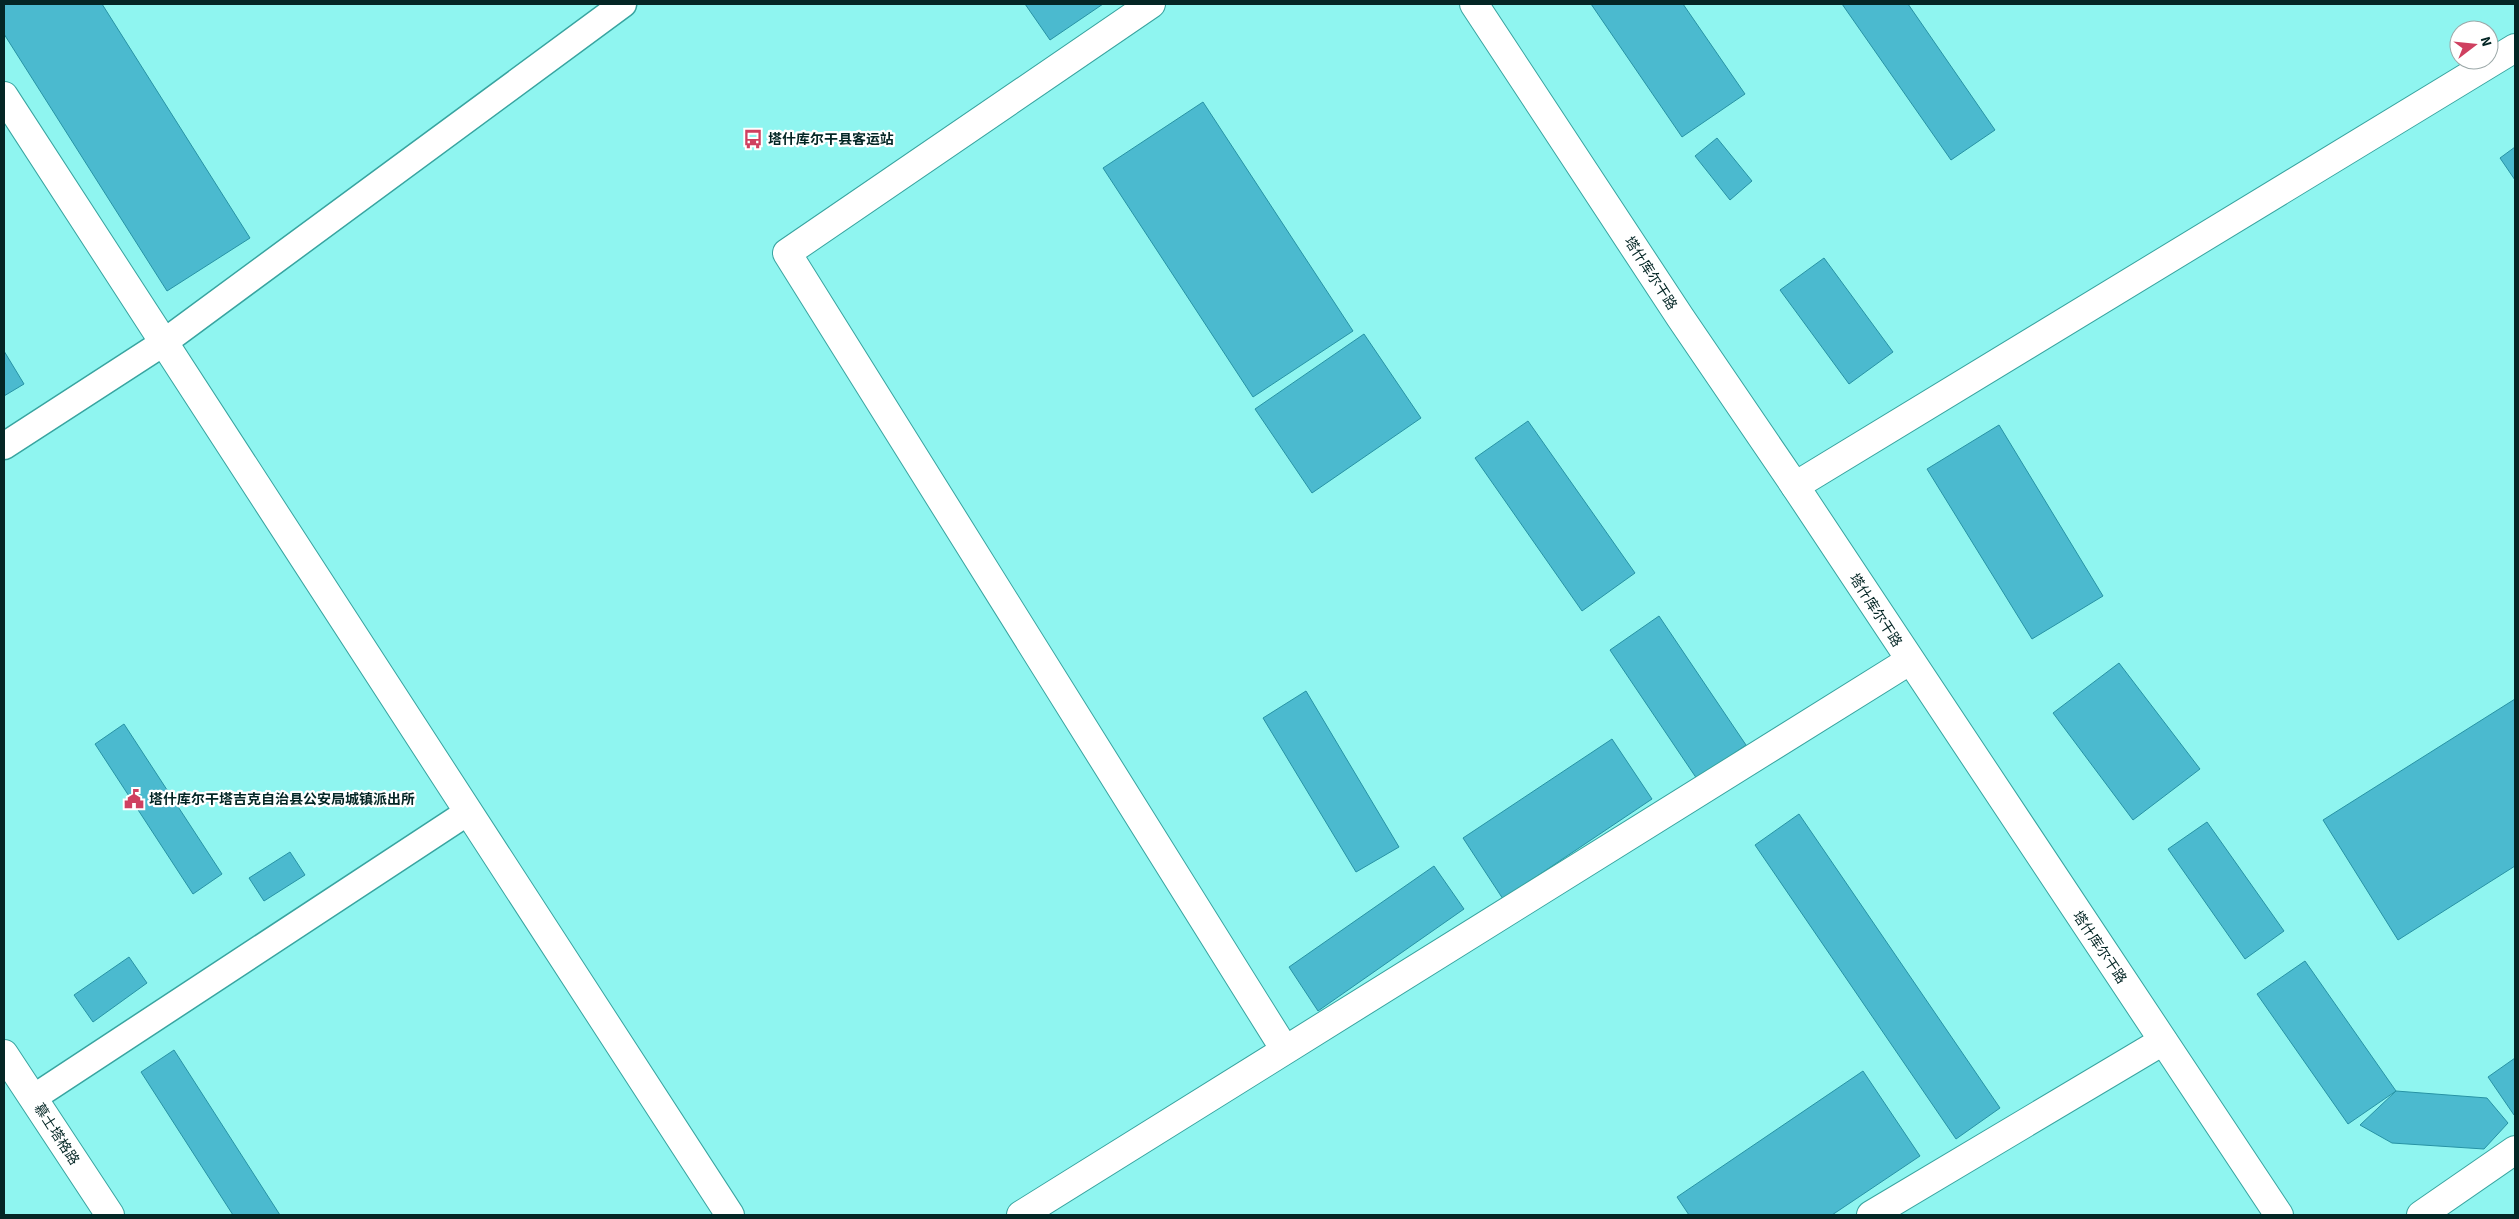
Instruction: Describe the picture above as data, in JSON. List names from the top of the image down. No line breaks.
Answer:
{"streets":{"street":["塔什库尔干路","慕士塔格路"]},"places":{"bus stop":["塔什库尔干县客运站"],"public building":["塔什库尔干塔吉克自治县公安局城镇派出所"]},"north":"right"}
